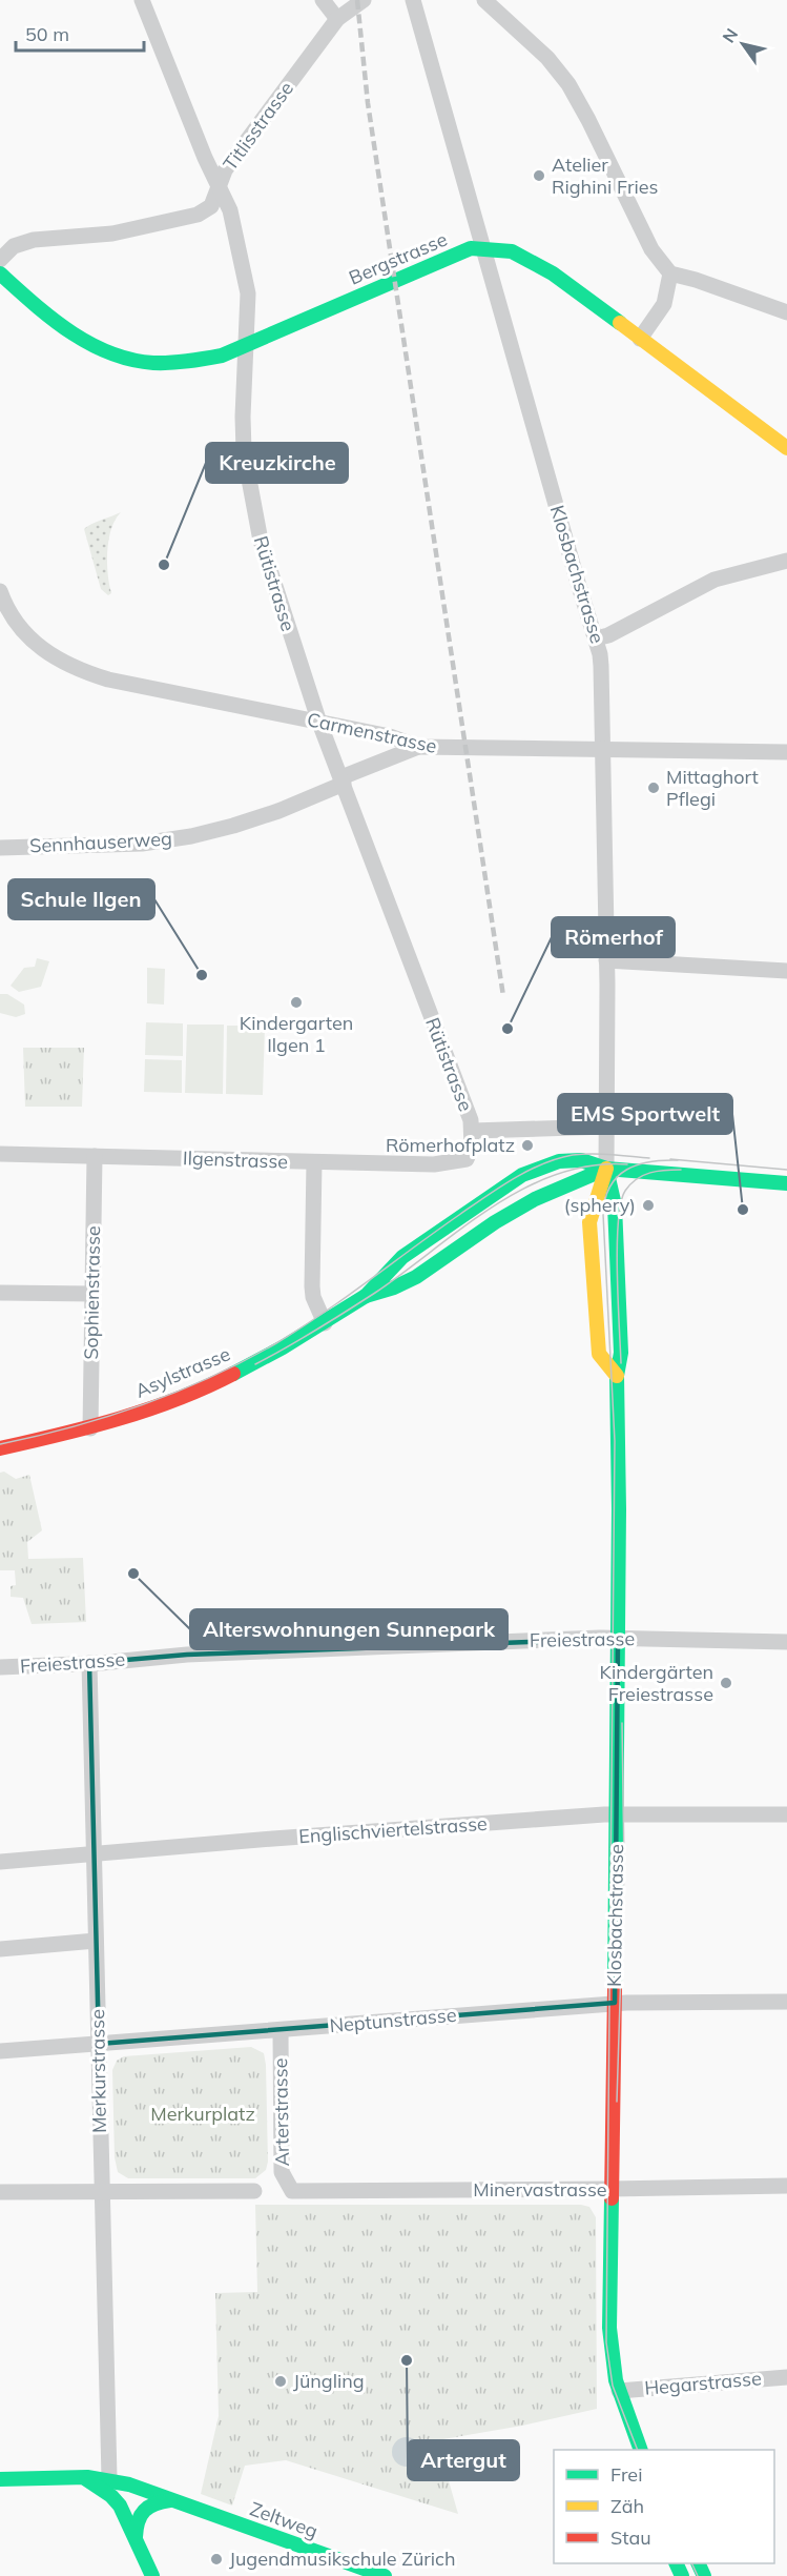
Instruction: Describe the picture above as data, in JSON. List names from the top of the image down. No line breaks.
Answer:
{"streets":{"main road":["Bergstrasse","Klosbachstrasse","Asylstrasse","Zeltweg"],"street":["Titlisstrasse","Rütistrasse","Carmenstrasse","Sennhauserweg","Ilgenstrasse","Sophienstrasse","Freiestrasse","Englischviertelstrasse","Neptunstrasse","Merkurstrasse","Arterstrasse","Minervastrasse","Hegarstrasse"]},"crossings":[["Titlisstrasse","Rütistrasse"],["Bergstrasse","Klosbachstrasse"],["Bergstrasse","Rütistrasse"],["Klosbachstrasse","Carmenstrasse"],["Klosbachstrasse","Asylstrasse"],["Klosbachstrasse","Freiestrasse"],["Klosbachstrasse","Englischviertelstrasse"],["Klosbachstrasse","Neptunstrasse"],["Klosbachstrasse","Minervastrasse"],["Klosbachstrasse","Hegarstrasse"],["Rütistrasse","Carmenstrasse"],["Rütistrasse","Sennhauserweg"],["Rütistrasse","Ilgenstrasse"],["Carmenstrasse","Sennhauserweg"],["Ilgenstrasse","Sophienstrasse"],["Sophienstrasse","Asylstrasse"],["Freiestrasse","Merkurstrasse"],["Englischviertelstrasse","Merkurstrasse"],["Neptunstrasse","Merkurstrasse"],["Neptunstrasse","Arterstrasse"],["Merkurstrasse","Zeltweg"],["Arterstrasse","Minervastrasse"]],"parks":["Merkurplatz"],"places":["Atelier Righini Fries","Kreuzkirche","Mittaghort Pflegi","Schule Ilgen","Kindergarten Ilgen 1","Römerhof","Römerhofplatz","(sphery)","EMS Sportwelt","Alterswohnungen Sunnepark","Kindergärten Freiestrasse","Artergut","Jüngling","Jugendmusikschule Zürich"],"legend":["Frei","Zäh","Stau"],"scale_bar":"50 m","north":"top left"}
